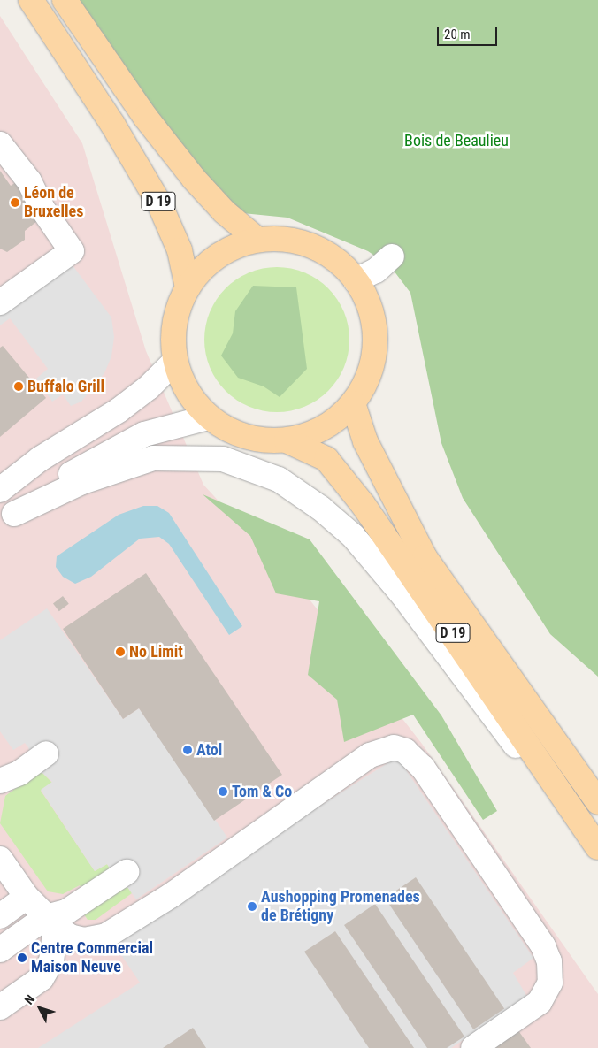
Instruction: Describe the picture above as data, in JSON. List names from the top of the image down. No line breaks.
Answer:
{"streets":{"main road":["D 19"]},"parks":["Bois de Beaulieu"],"places":["Léon de Bruxelles","Buffalo Grill","No Limit","Atol","Tom & Co","Aushopping Promenades de Brétigny","Centre Commercial Maison Neuve"],"scale_bar":"20 m","north":"top left"}
